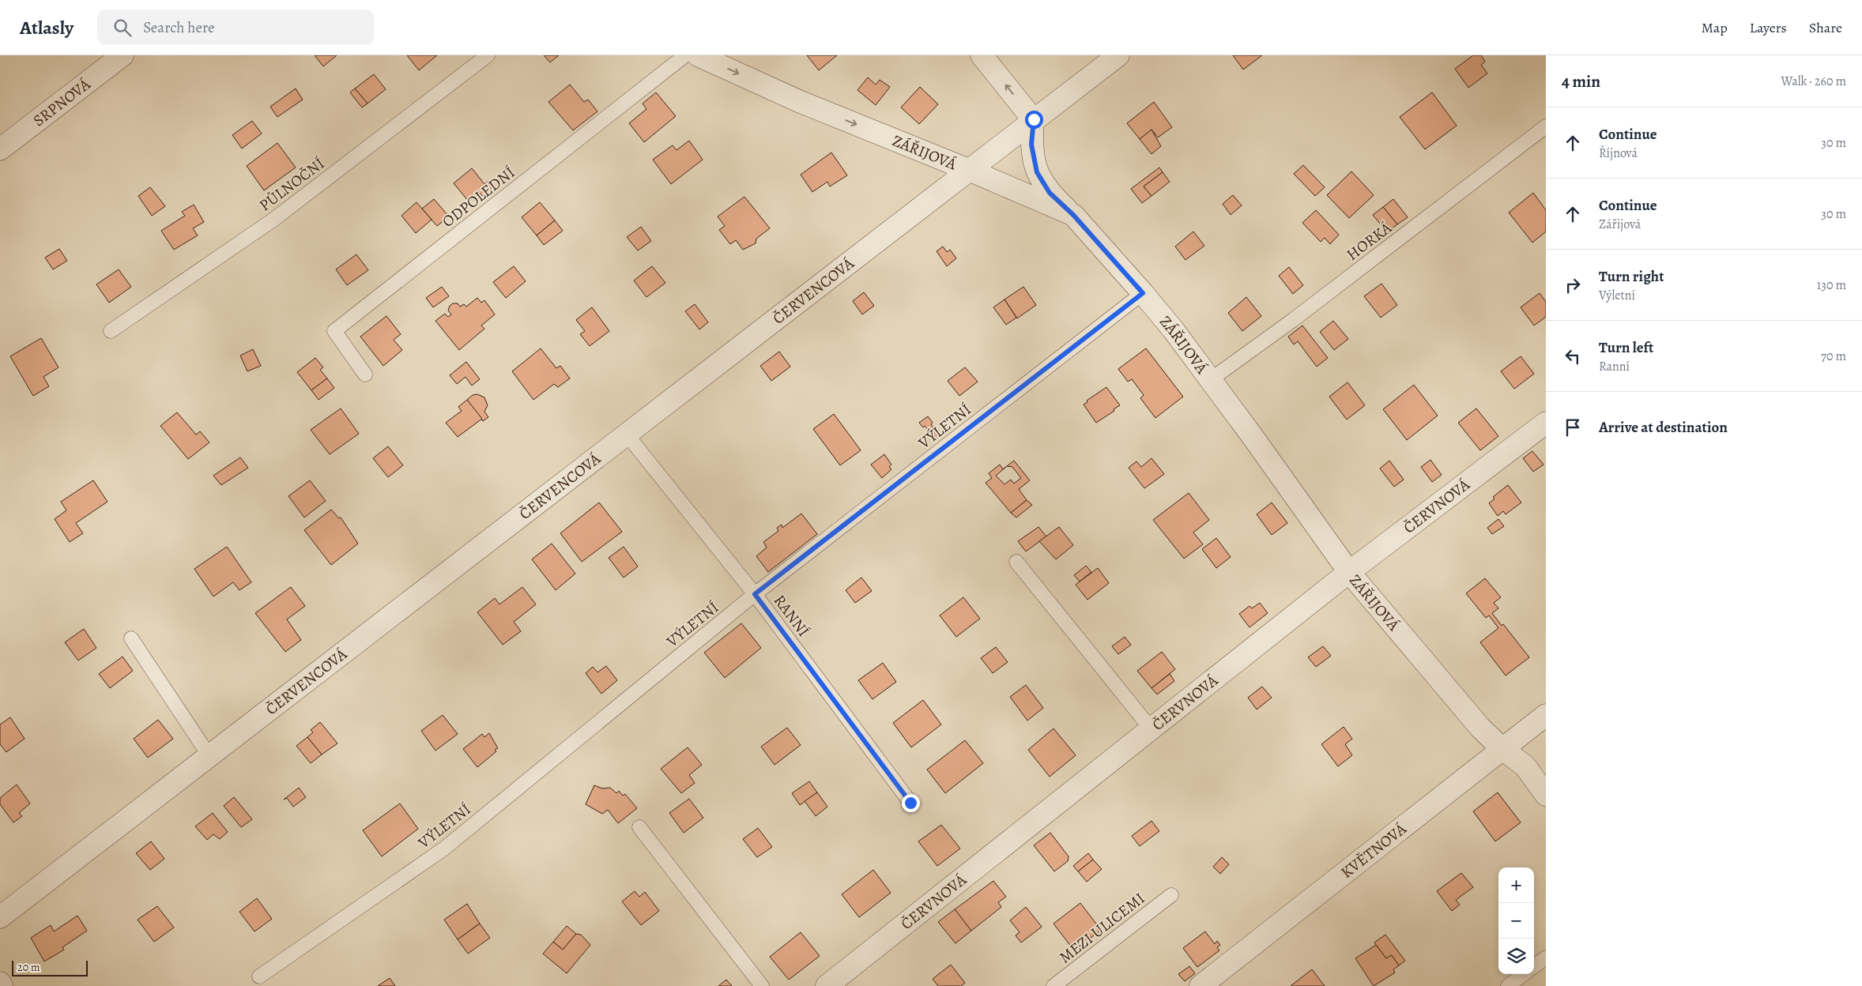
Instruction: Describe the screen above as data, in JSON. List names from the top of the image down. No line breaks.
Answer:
{"streets":{"street":["SRPNOVÁ","ZÁŘIJOVÁ","ČERVENCOVÁ","ČERVNOVÁ","KVĚTNOVÁ"],"lane":["PŮLNOČNÍ","ODPOLEDNÍ","HORKÁ","VÝLETNÍ","RANNÍ","MEZI ULICEMI"]},"crossings":[["ZÁŘIJOVÁ","HORKÁ"],["ZÁŘIJOVÁ","ČERVENCOVÁ"],["ZÁŘIJOVÁ","VÝLETNÍ"],["ZÁŘIJOVÁ","ČERVNOVÁ"],["ZÁŘIJOVÁ","KVĚTNOVÁ"],["ČERVENCOVÁ","RANNÍ"],["VÝLETNÍ","RANNÍ"]],"scale_bar":"20 m","page":{"header":"Atlasly","search":"Search here","nav":["Map","Layers","Share"],"heading":["4 min","Walk · 260 m"],"list":[["Continue","Říjnová","30 m"],["Continue","Zářijová","30 m"],["Turn right","Výletní","130 m"],["Turn left","Ranní","70 m"],"Arrive at destination"],"map_buttons":["+","−"],"scale":"20 m"}}
